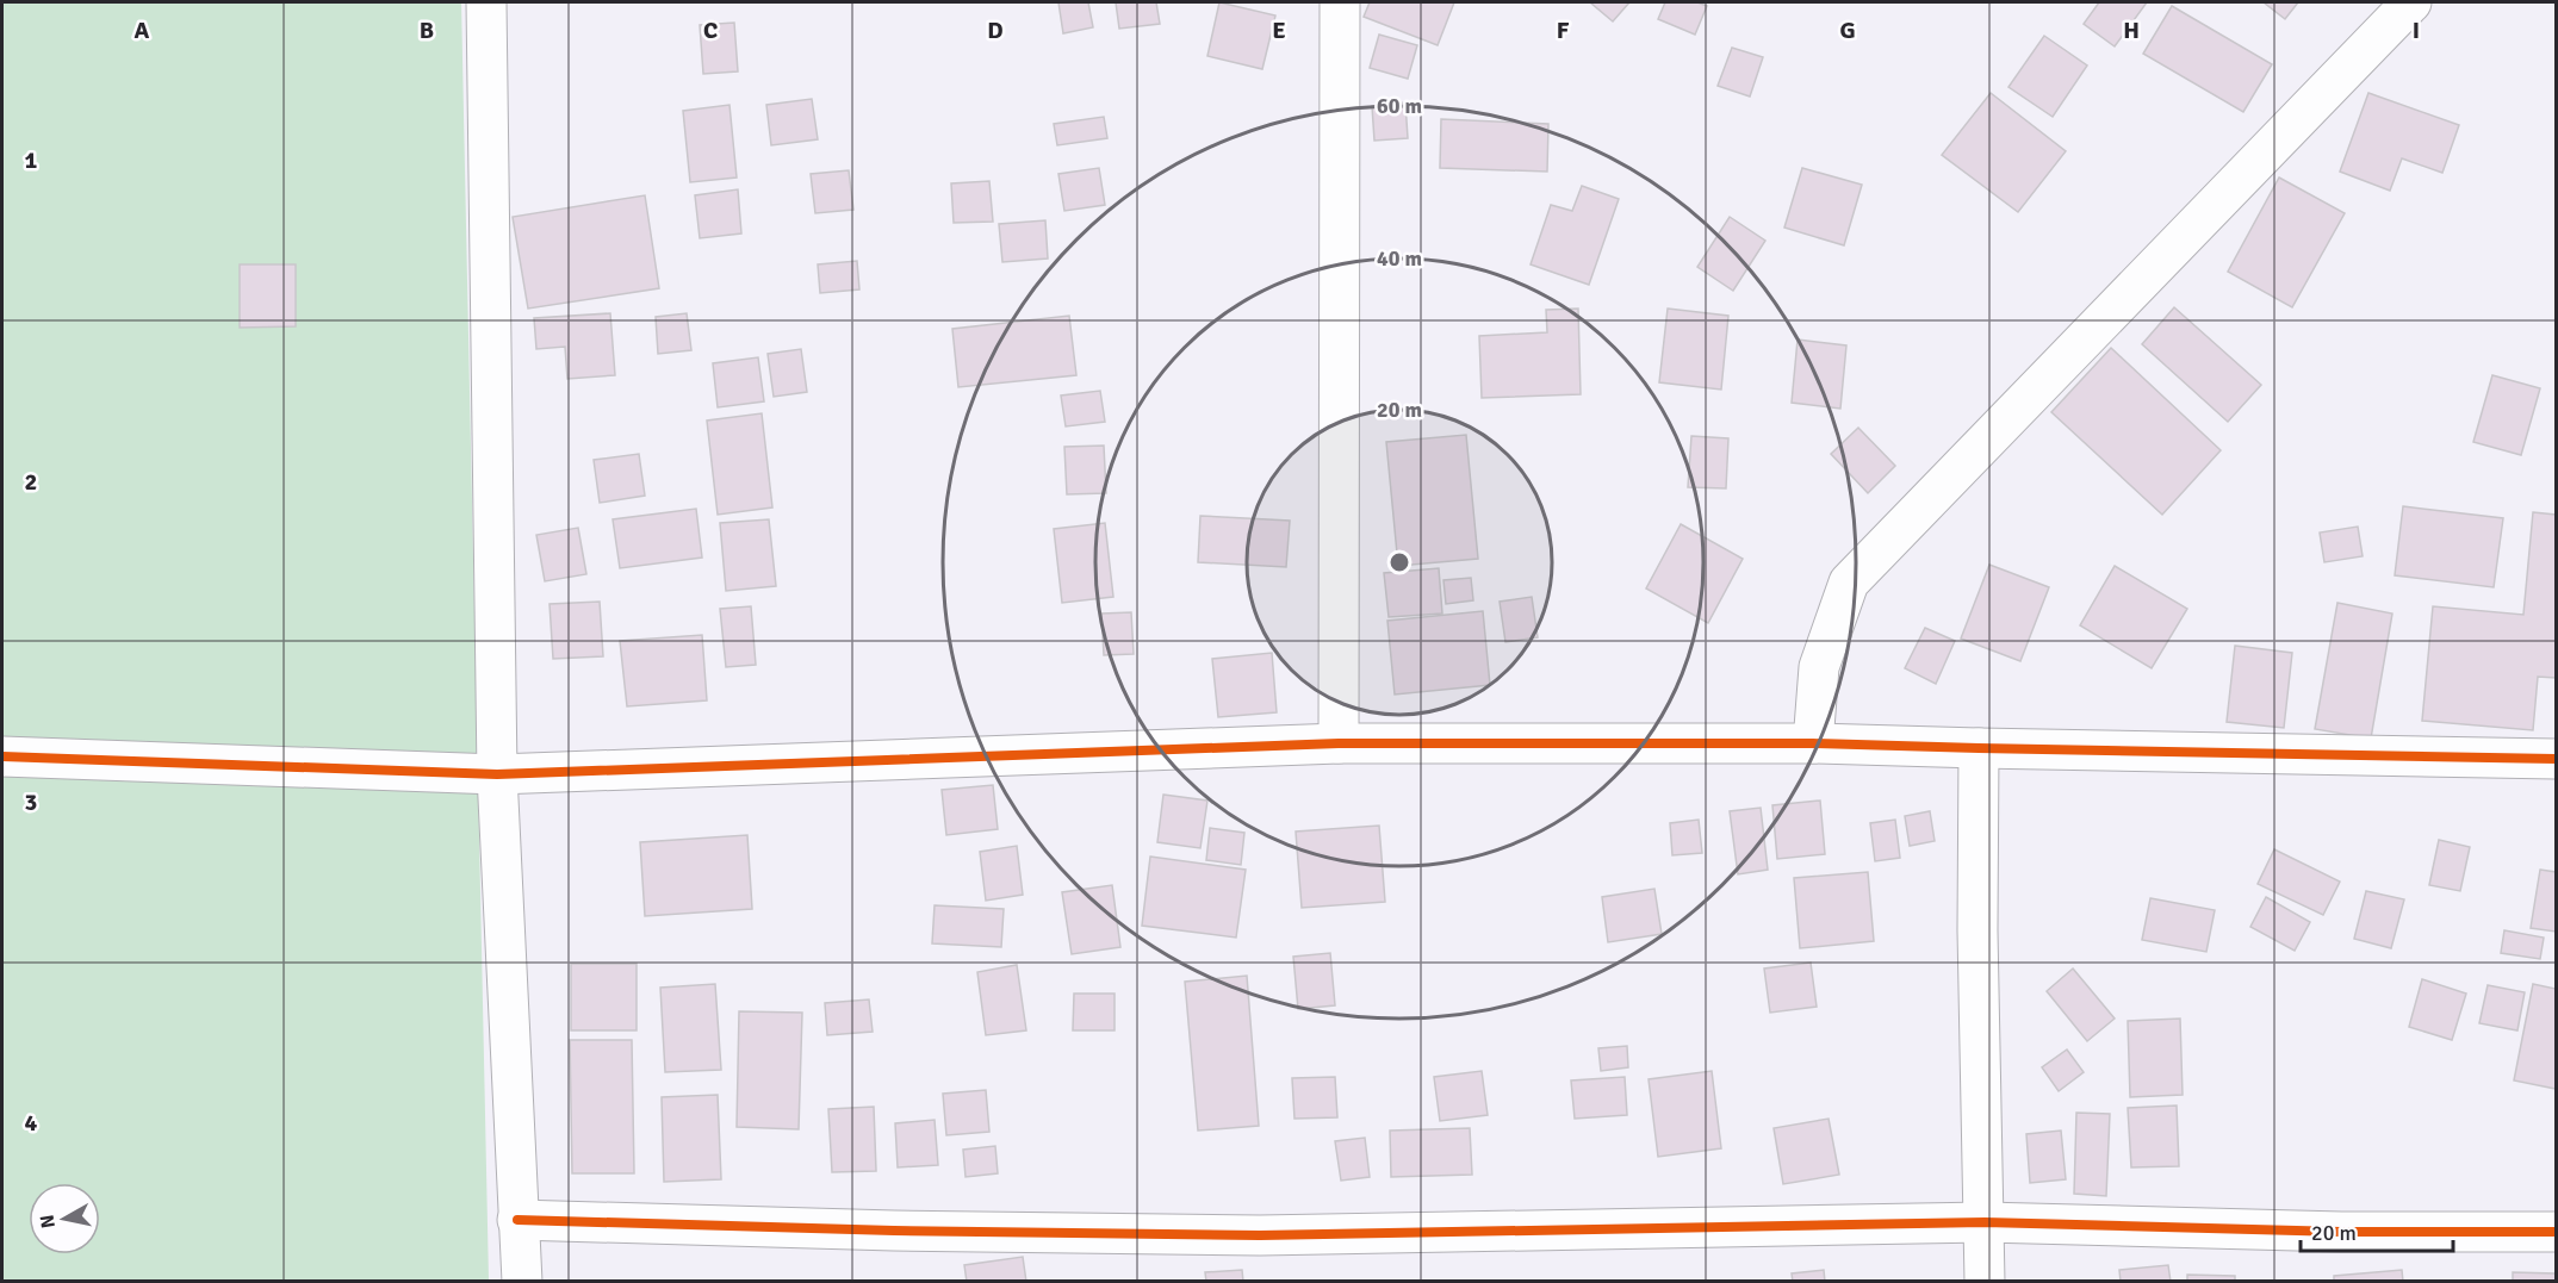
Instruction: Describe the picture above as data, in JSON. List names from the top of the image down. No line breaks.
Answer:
{"scale_bar":"20 m","north":"left","grid":{"columns":["A","B","C","D","E","F","G","H","I"],"rows":["1","2","3","4"]},"rings":["60 m","40 m","20 m"]}
